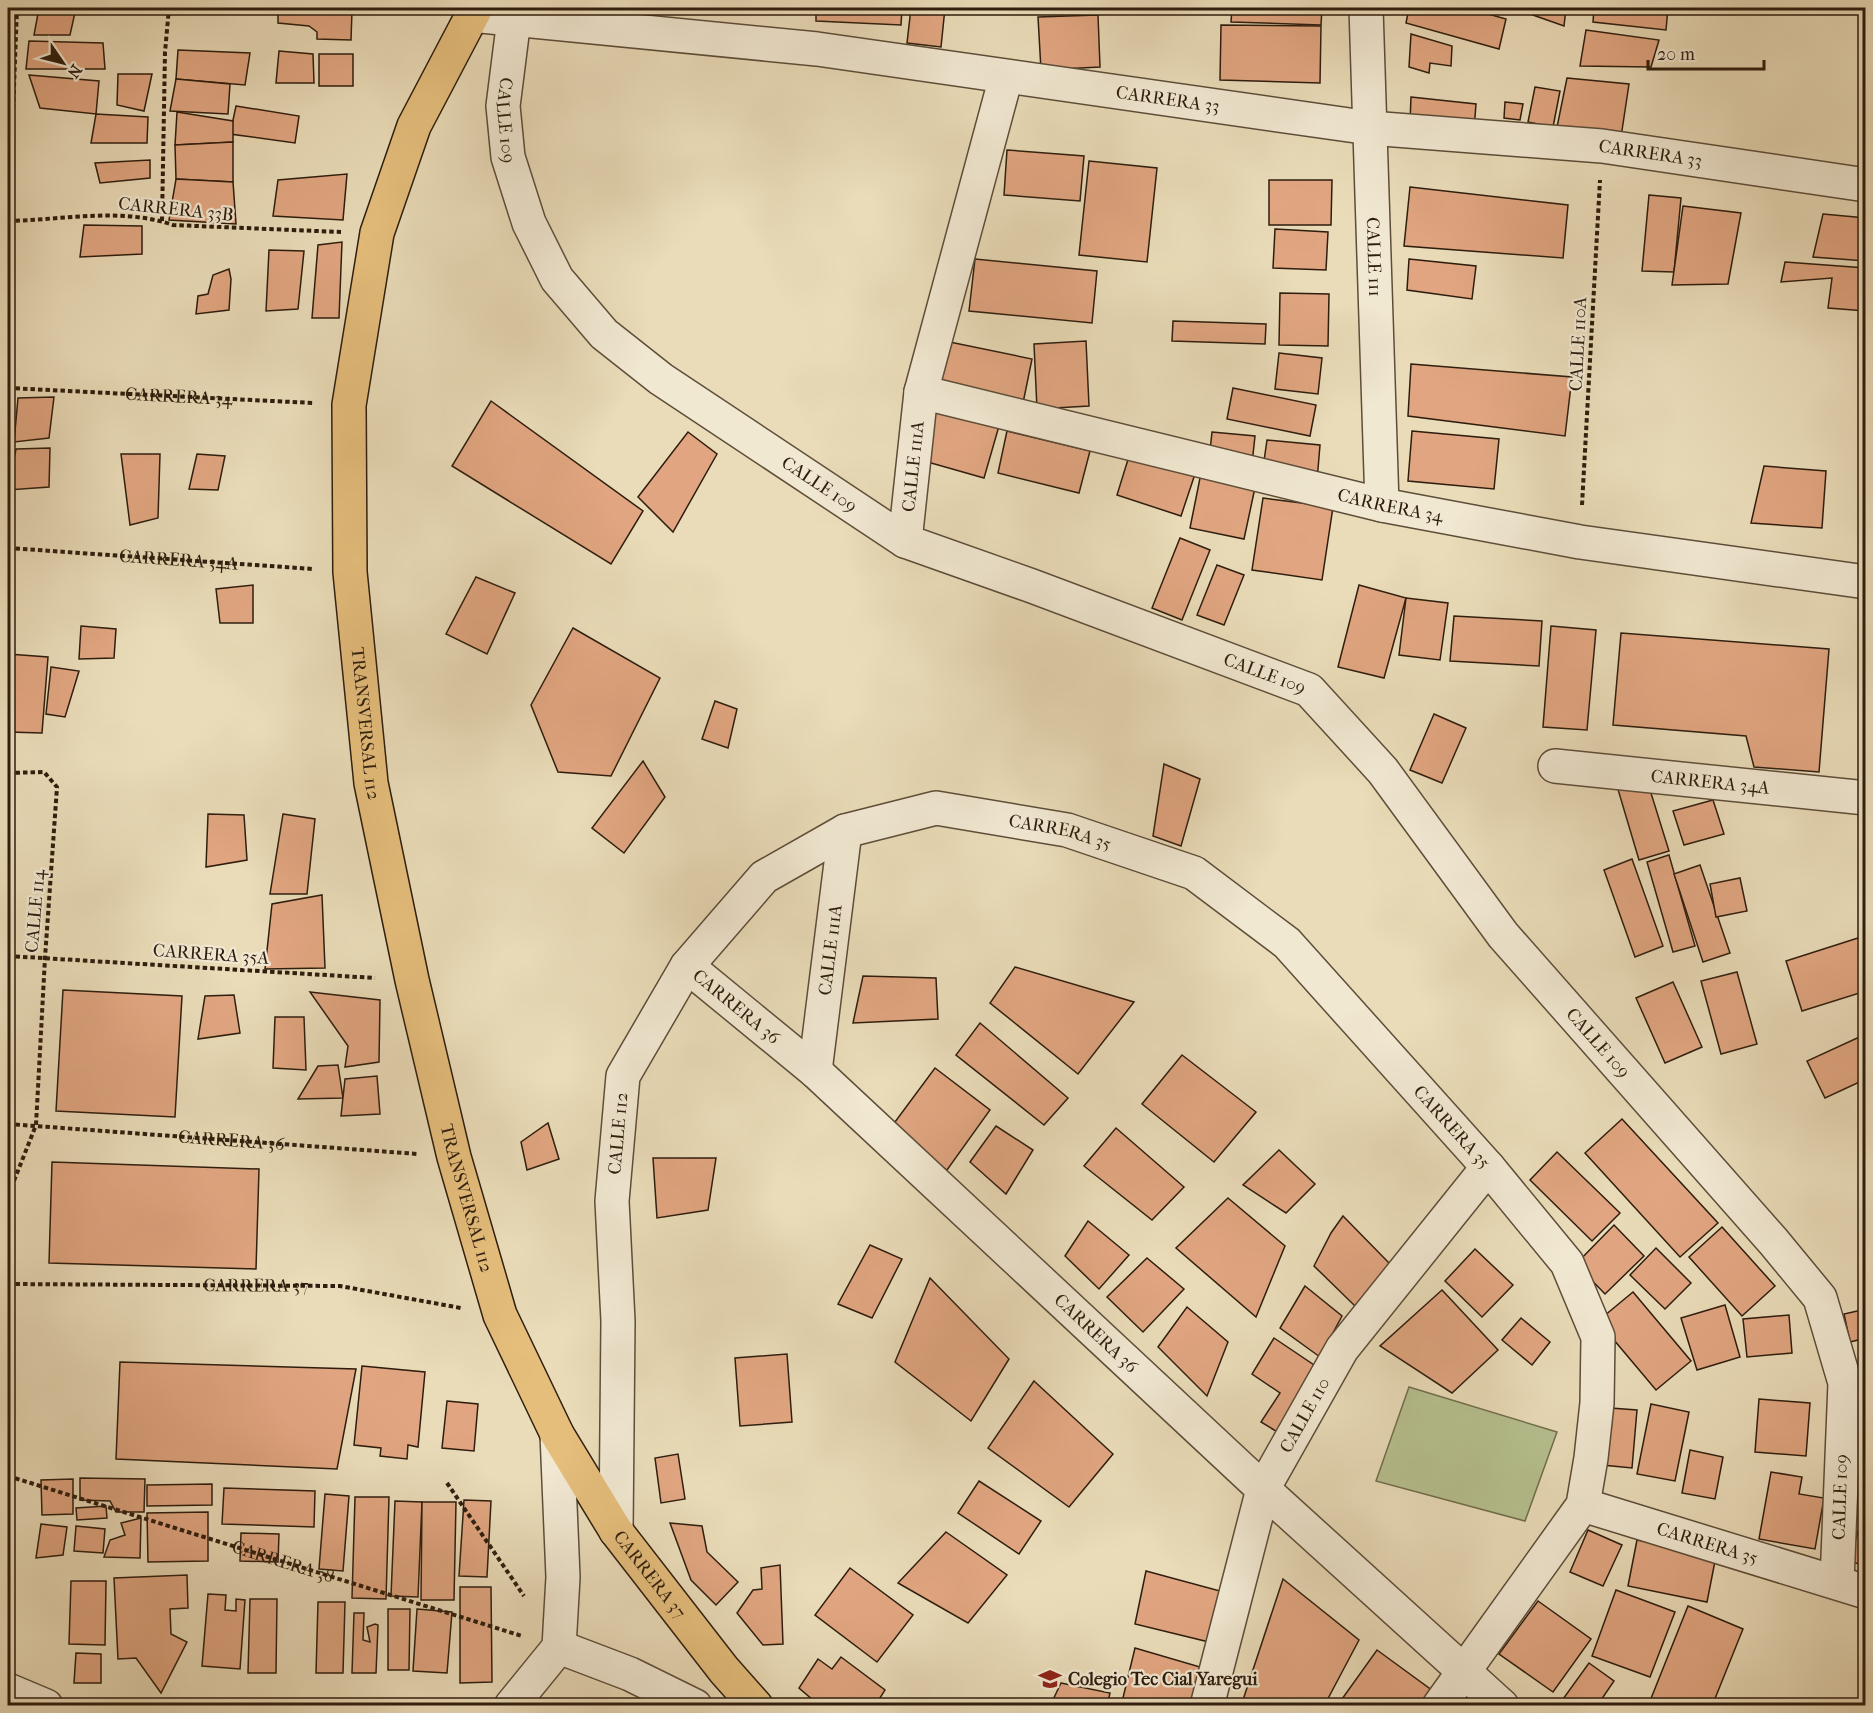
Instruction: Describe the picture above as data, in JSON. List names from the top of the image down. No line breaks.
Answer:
{"streets":{"main road":["TRANSVERSAL 112","CARRERA 37"],"street":["CARRERA 33","CALLE 109","CALLE 111","CARRERA 34","CALLE 111A","CARRERA 34A","CARRERA 35","CARRERA 36","CALLE 112","CALLE 110"],"path":["CARRERA 33B","CALLE 110A","CALLE 114","CARRERA 35A","CARRERA 38"]},"crossings":[["CARRERA 33","CALLE 109"],["CARRERA 33","CALLE 111"],["CARRERA 33","CALLE 110A"],["CARRERA 33","CALLE 111A"],["CARRERA 33","TRANSVERSAL 112"],["CALLE 109","CALLE 111A"],["CALLE 109","CARRERA 35"],["CARRERA 33B","TRANSVERSAL 112"],["CALLE 111","CARRERA 34"],["CALLE 110A","CARRERA 34"],["CARRERA 34","CALLE 111A"],["CARRERA 34","TRANSVERSAL 112"],["CALLE 111A","CARRERA 35"],["CALLE 111A","CARRERA 36"],["CALLE 111A","CALLE 112"],["CARRERA 34A","TRANSVERSAL 112"],["TRANSVERSAL 112","CARRERA 35A"],["TRANSVERSAL 112","CARRERA 36"],["TRANSVERSAL 112","CARRERA 37"],["CARRERA 35","CALLE 112"],["CARRERA 35","CALLE 110"],["CALLE 114","CARRERA 35A"],["CALLE 114","CARRERA 36"],["CARRERA 36","CALLE 112"],["CARRERA 36","CALLE 110"],["CALLE 112","CARRERA 37"]],"places":{"school or university":["Colegio Tec Cial Yaregui"]},"scale_bar":"20 m","north":"bottom right"}
